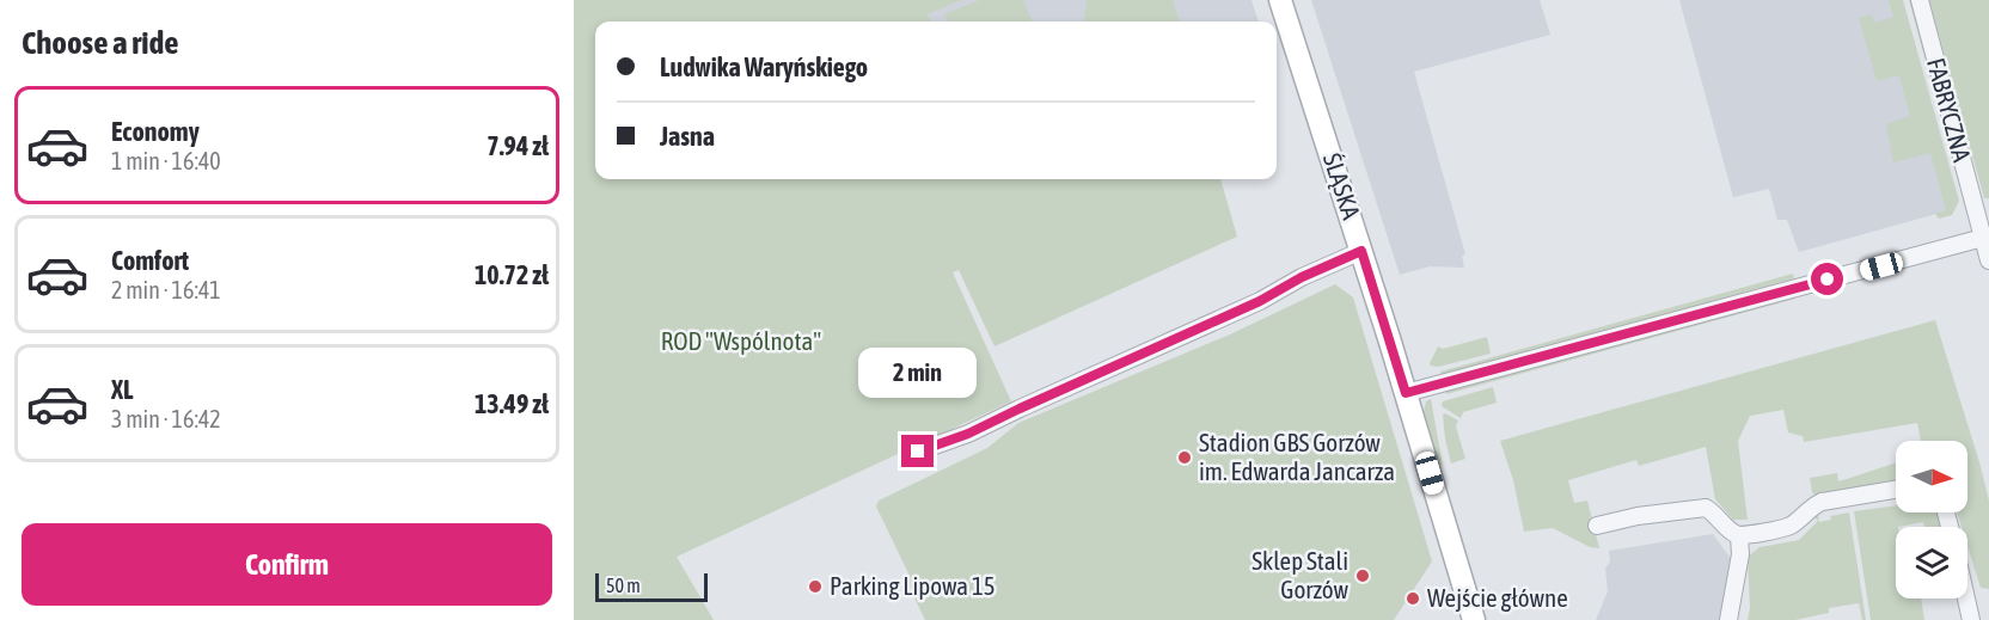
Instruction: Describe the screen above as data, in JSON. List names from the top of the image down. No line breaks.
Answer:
{"streets":{"street":["FABRYCZNA","ŚLĄSKA"]},"parks":["ROD \"Wspólnota\""],"places":["Stadion GBS Gorzów im. Edwarda Jancarza","Sklep Stali Gorzów","Parking Lipowa 15","Wejście główne"],"scale_bar":"50 m","north":"right","page":{"heading":"Choose a ride","banner":["Ludwika Waryńskiego","Jasna"],"list":[{"name":"Economy","note":"1 min · 16:40","value":"7.94 zł"},{"name":"Comfort","note":"2 min · 16:41","value":"10.72 zł"},{"name":"XL","note":"3 min · 16:42","value":"13.49 zł"}],"bubble":"2 min","buttons":"Confirm","scale":"50 m"}}
